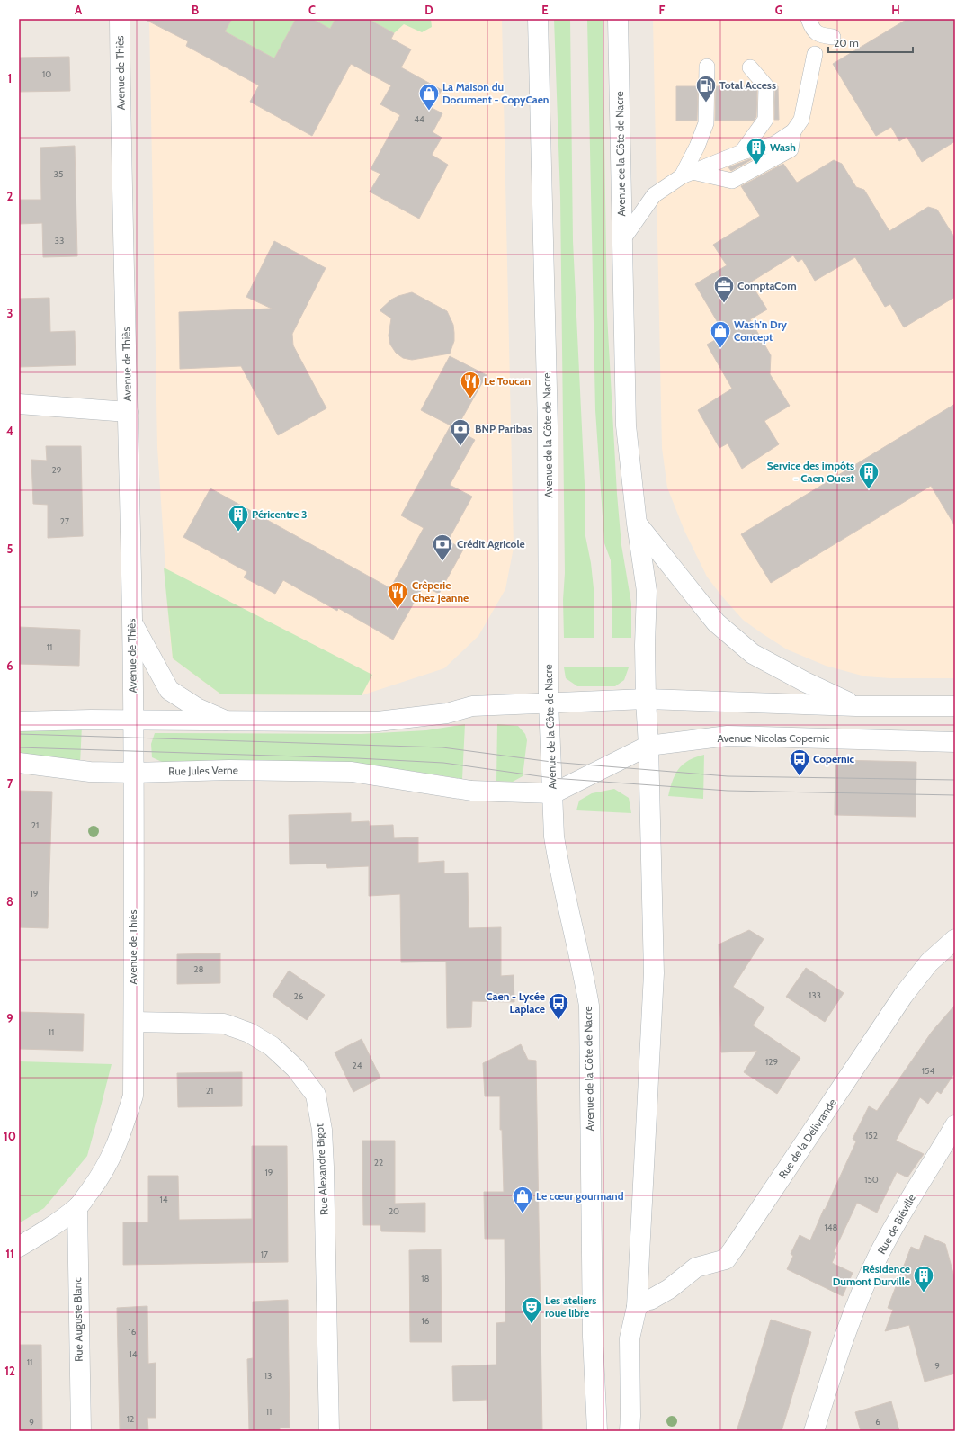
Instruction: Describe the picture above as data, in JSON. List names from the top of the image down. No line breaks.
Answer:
{"streets":{"street":["Avenue de Thiès","Avenue de la Côte de Nacre","Avenue Nicolas Copernic","Rue Jules Verne","Rue de la Délivrande","Rue Alexandre Bigot","Rue de Biéville","Rue Auguste Blanc"]},"crossings":[["Avenue de Thiès","Rue Jules Verne"],["Avenue de Thiès","Rue Alexandre Bigot"],["Avenue de Thiès","Rue Auguste Blanc"],["Avenue de la Côte de Nacre","Avenue Nicolas Copernic"],["Avenue de la Côte de Nacre","Rue de la Délivrande"],["Avenue Nicolas Copernic","Rue Jules Verne"]],"places":{"fuel station":["Total Access"],"shop":["La Maison du Document - CopyCaen","Wash'n Dry Concept","Le cœur gourmand"],"building":["Wash","Service des impôts - Caen Ouest","Péricentre 3","Résidence Dumont Durville"],"office":["ComptaCom"],"restaurant":["Le Toucan","Crêperie Chez Jeanne"],"bank":["BNP Paribas","Crédit Agricole"],"bus stop":["Copernic","Caen - Lycée Laplace"],"theatre":["Les ateliers roue libre"]},"house_numbers":["10","44","35","33","29","27","11","21","19","28","133","26","11","129","24","154","21","152","22","19","150","14","20","148","17","18","16","16","14","11","9","13","11","12","6","9"],"scale_bar":"20 m","grid":{"columns":["A","B","C","D","E","F","G","H"],"rows":["1","2","3","4","5","6","7","8","9","10","11","12"]}}
